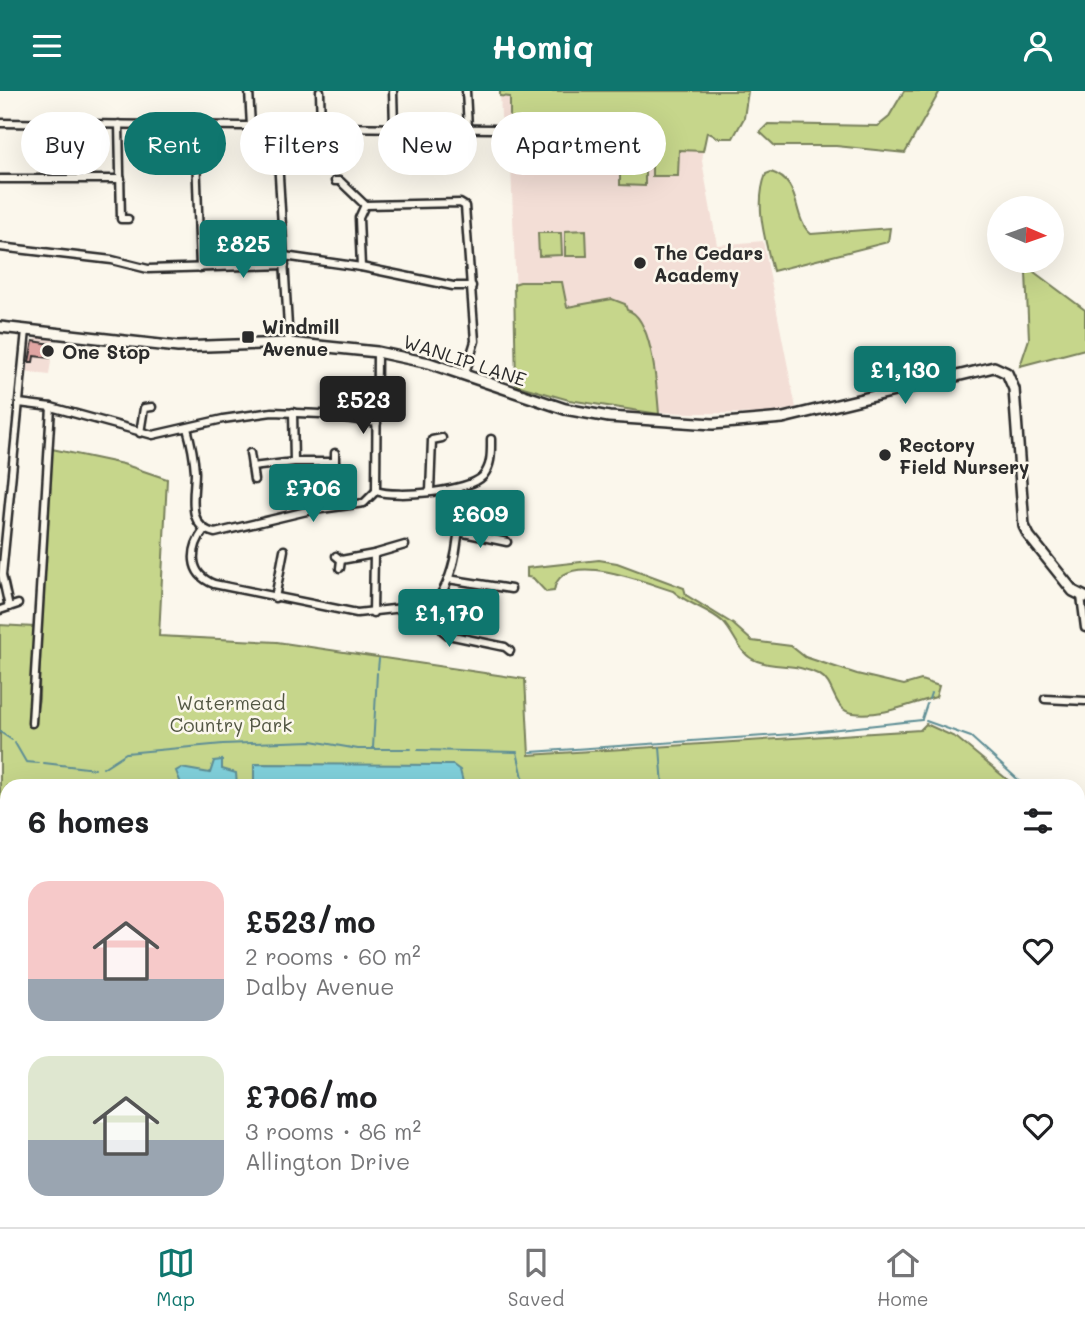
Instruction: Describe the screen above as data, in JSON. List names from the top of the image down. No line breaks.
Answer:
{"streets":{"street":["WANLIP LANE"]},"parks":["Watermead Country Park"],"places":{"other":["The Cedars Academy","One Stop","Rectory Field Nursery"],"transit":["Windmill Avenue"]},"north":"right","page":{"header":"Homiq","chip":["Buy","Rent","Filters","New","Apartment"],"price":["£825","£1,130","£523","£706","£609","£1,170"],"heading":"6 homes","list":[{"name":"£523/mo","note":"2 rooms · 60 m² · Dalby Avenue"},{"name":"£706/mo","note":"3 rooms · 86 m² · Allington Drive"}],"tabs":["Map","Saved","Home"]}}
